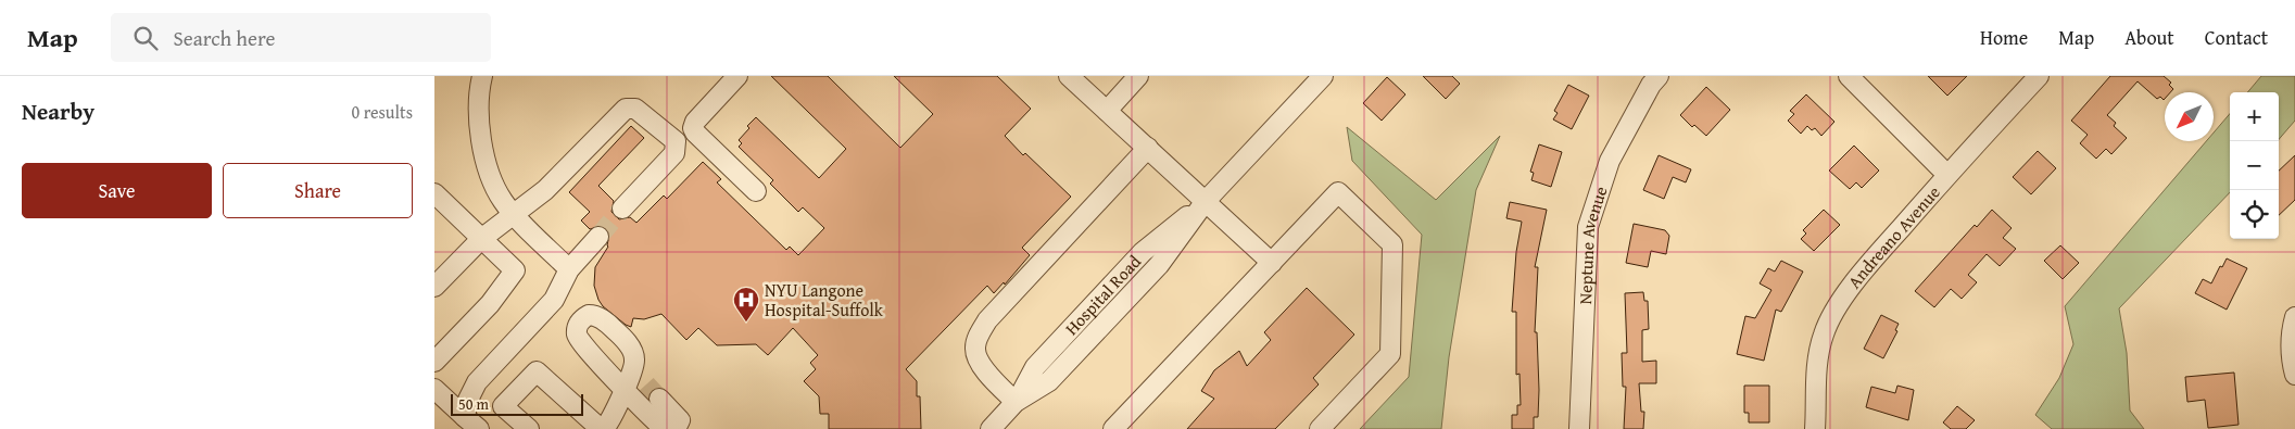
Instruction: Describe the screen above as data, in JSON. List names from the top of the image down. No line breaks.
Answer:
{"streets":{"street":["Andreano Avenue","Neptune Avenue","Hospital Road"]},"places":{"hospital":["NYU Langone Hospital-Suffolk"]},"scale_bar":"50 m","north":"bottom left","page":{"header":"Map","search":"Search here","nav":["Home","Map","About","Contact"],"heading":["Nearby","0 results"],"map_buttons":["+","−"],"buttons":["Save","Share"],"scale":"50 m"}}
